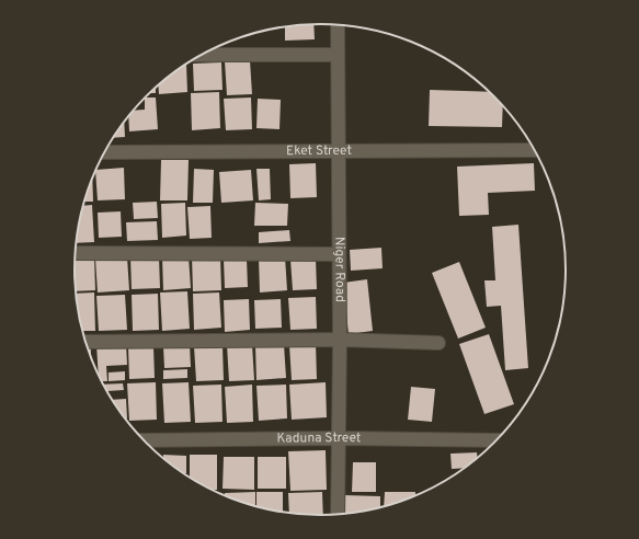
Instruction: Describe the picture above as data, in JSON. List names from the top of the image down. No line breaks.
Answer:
{"streets":{"street":["Eket Street","Niger Road","Kaduna Street"]},"crossings":[["Eket Street","Niger Road"],["Niger Road","Kaduna Street"]]}
